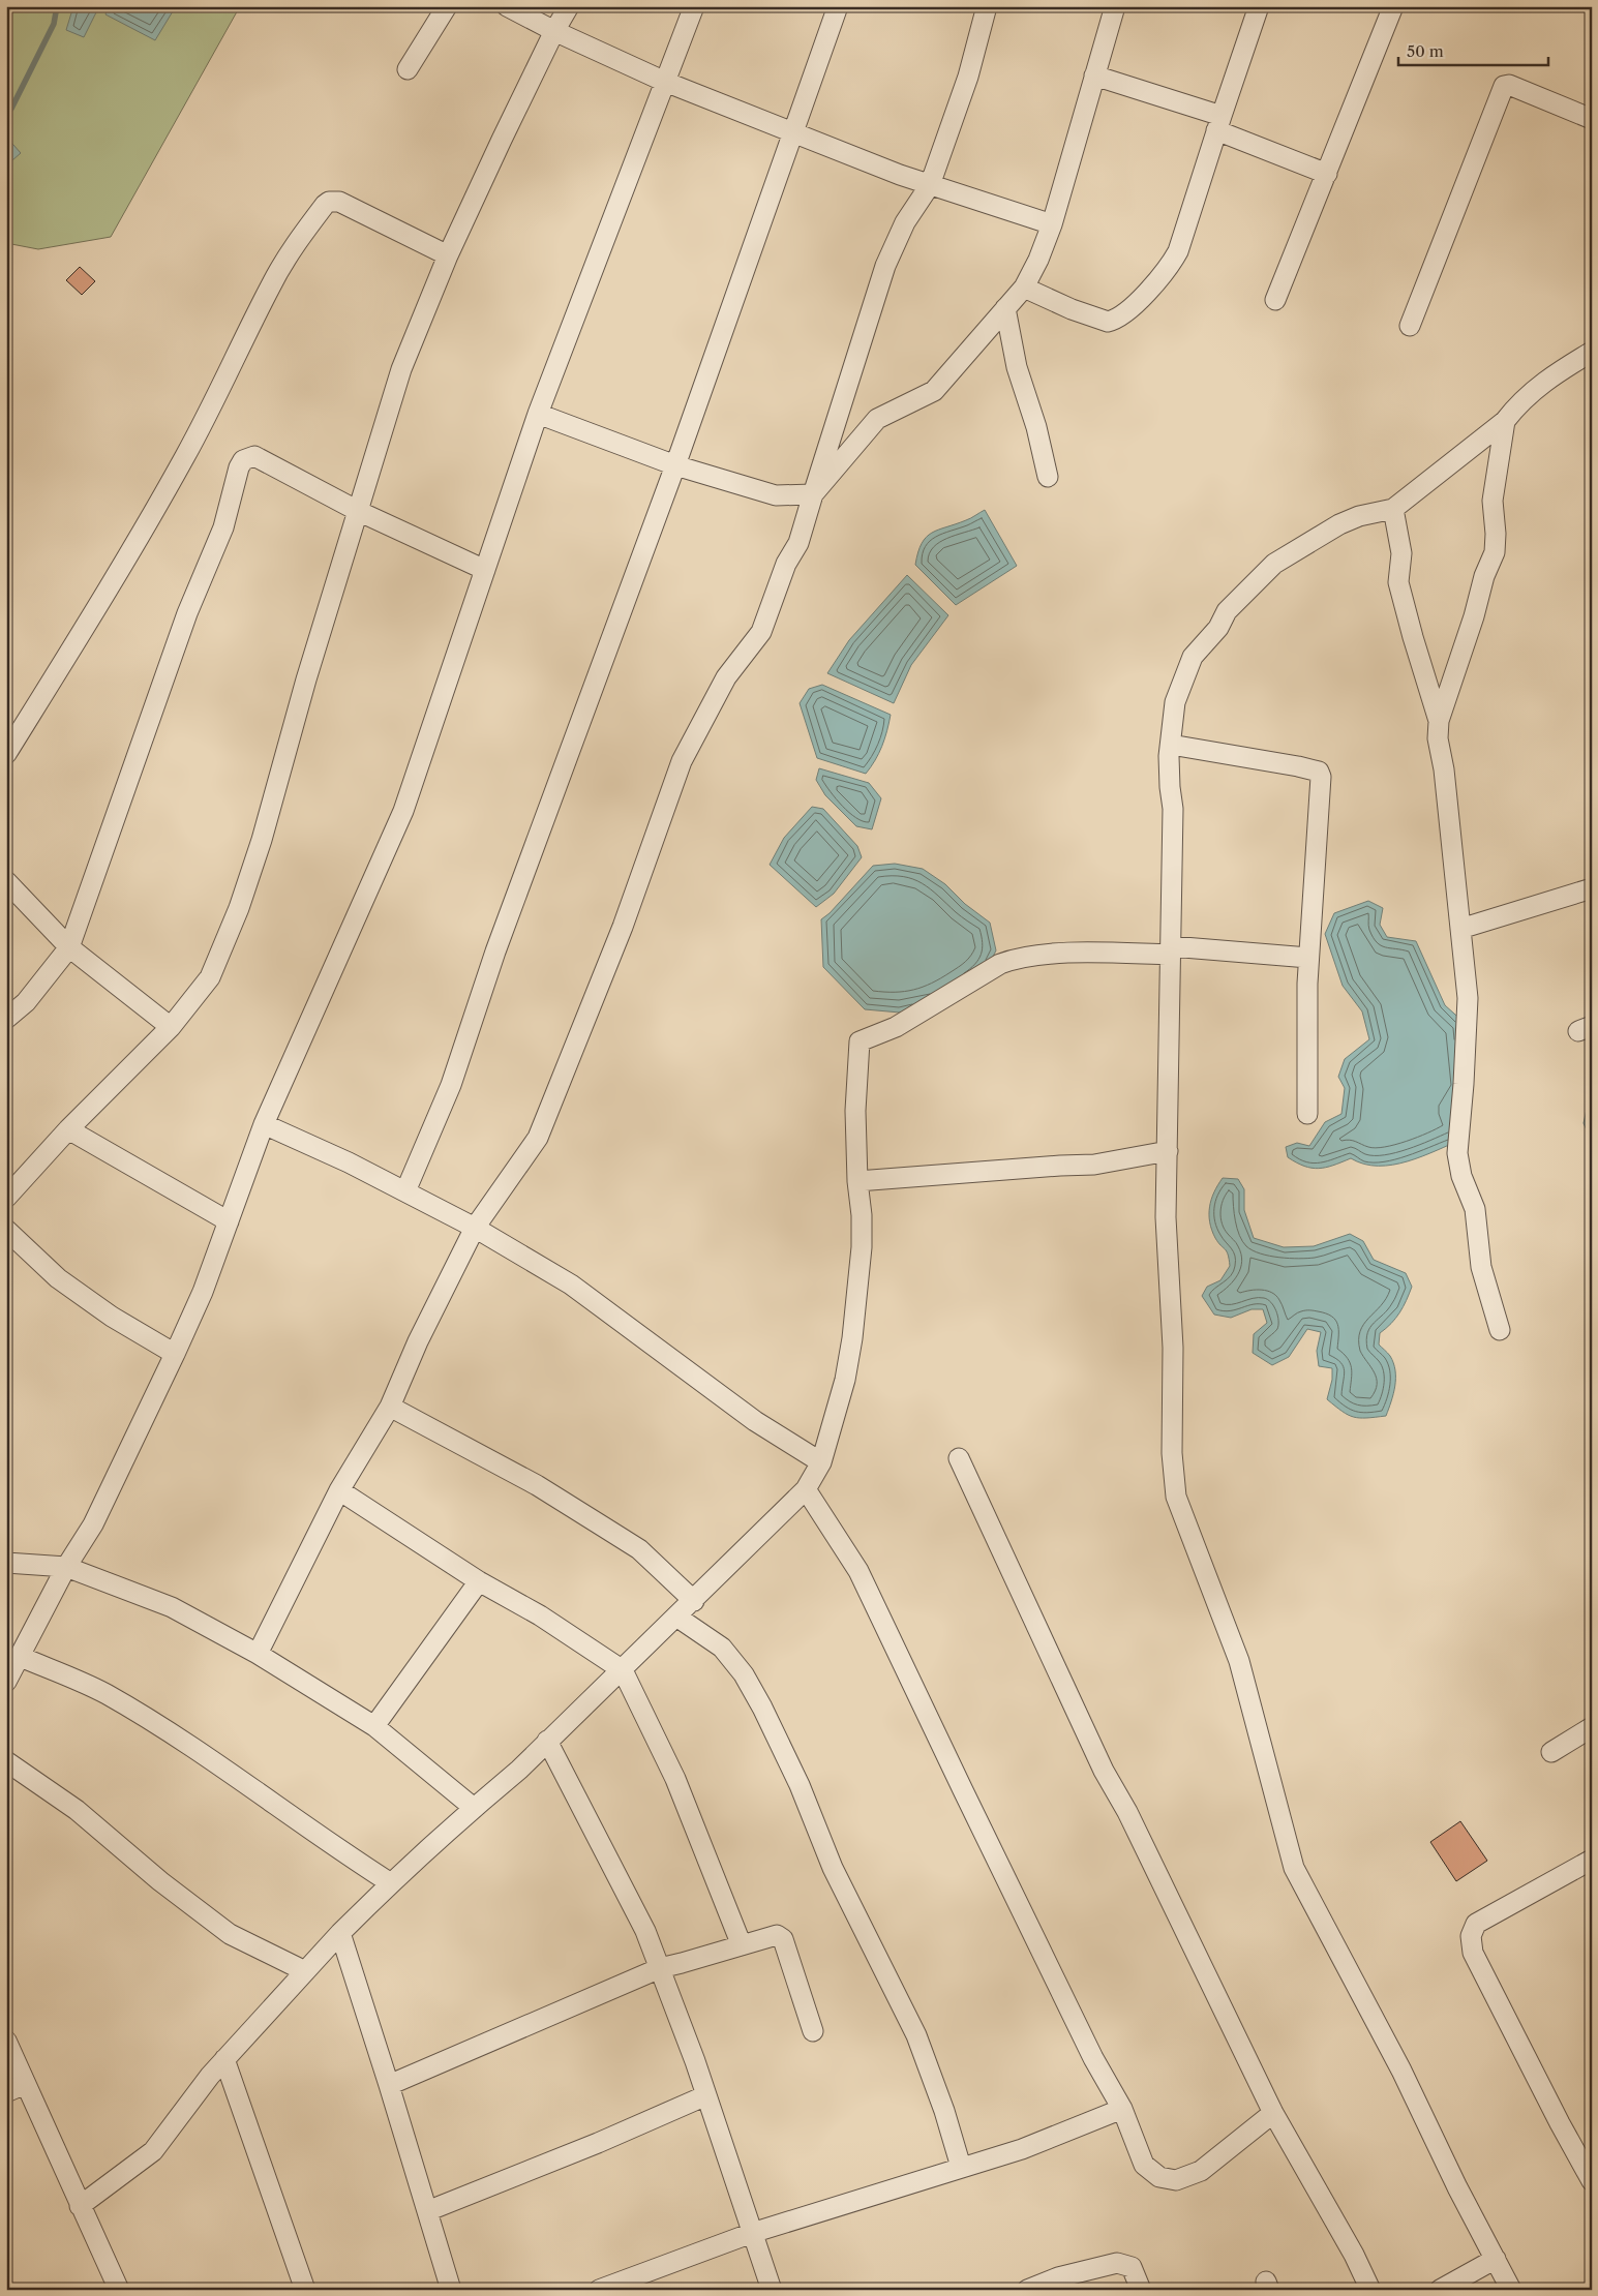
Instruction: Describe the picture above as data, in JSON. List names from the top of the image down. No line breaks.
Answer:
{"scale_bar":"50 m"}
